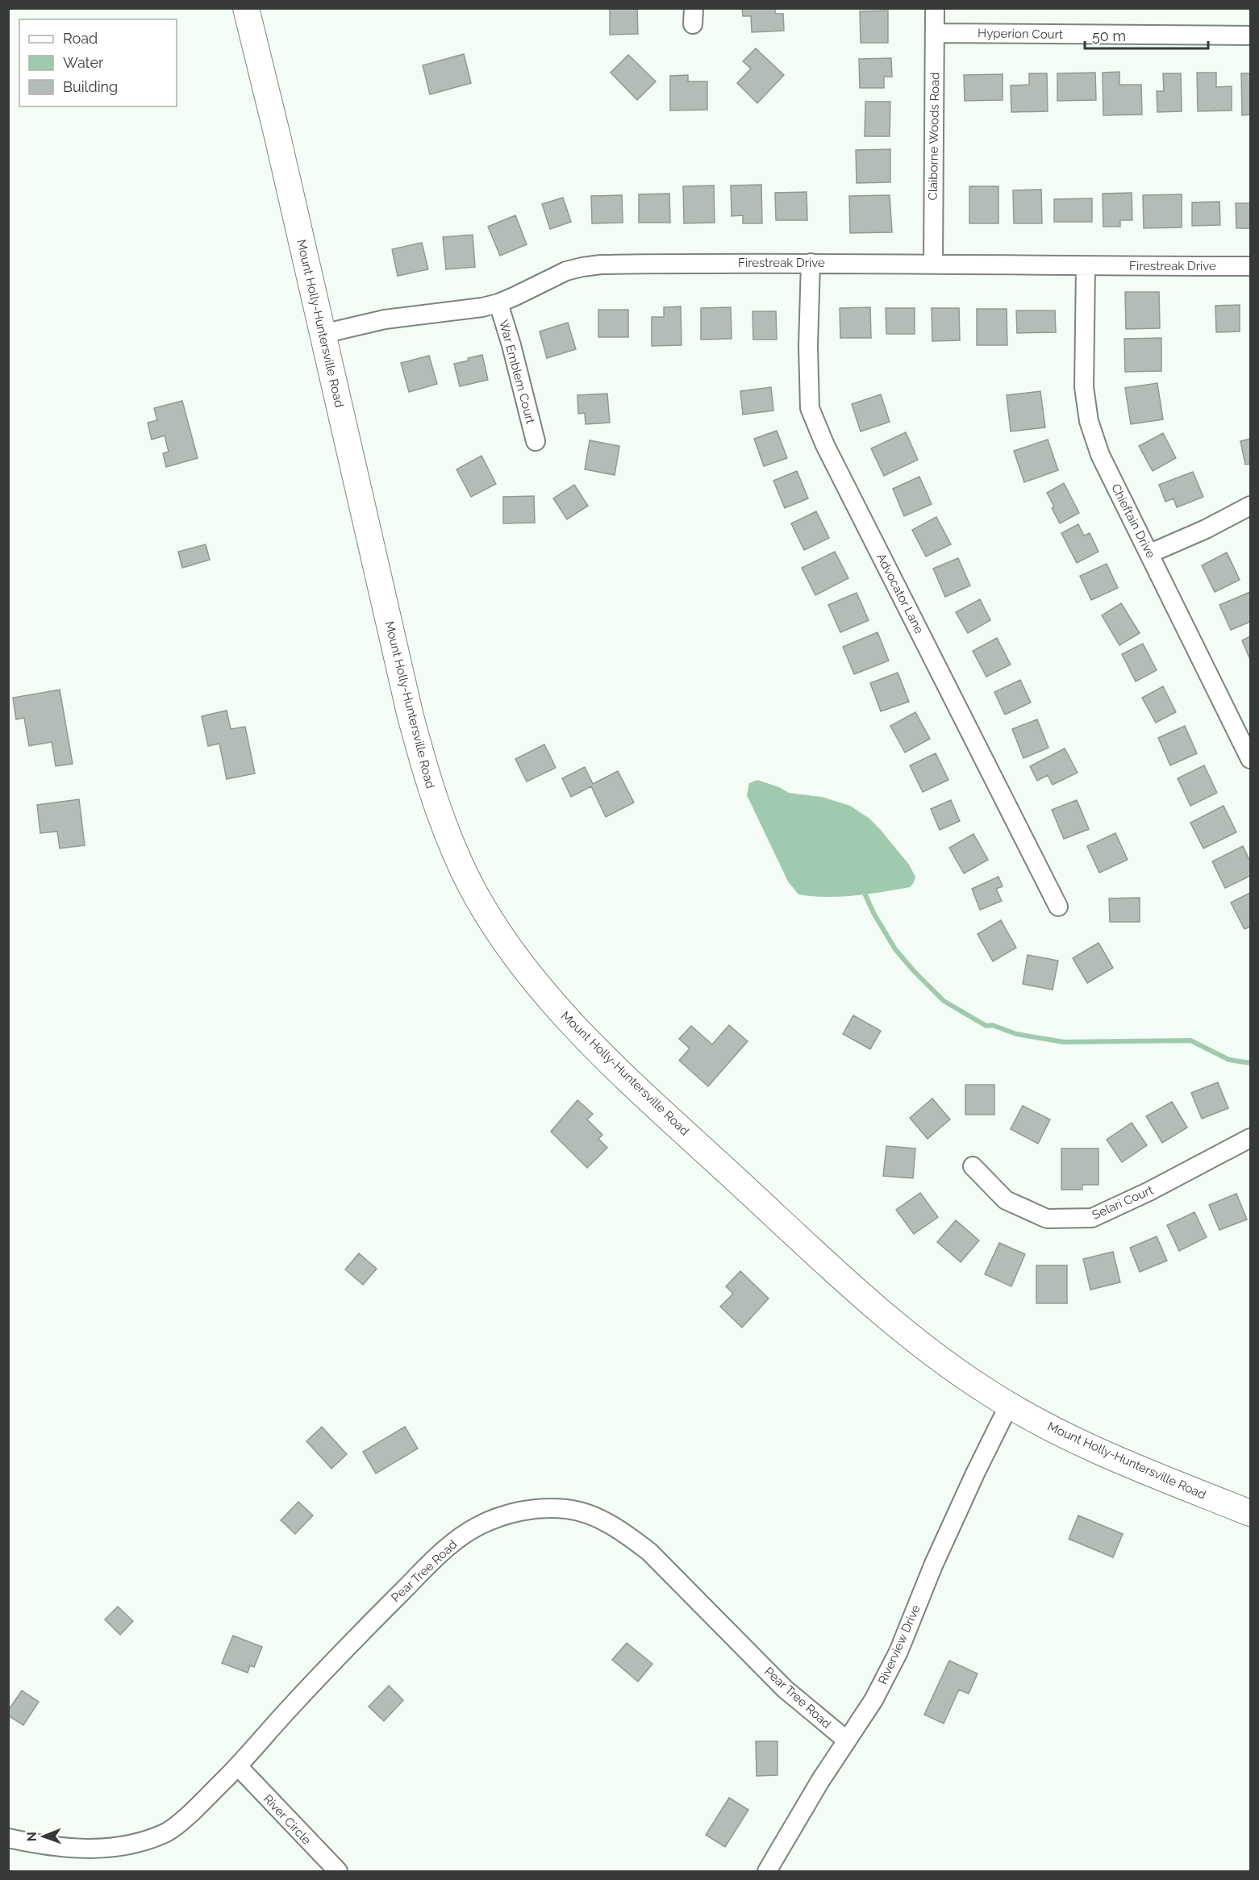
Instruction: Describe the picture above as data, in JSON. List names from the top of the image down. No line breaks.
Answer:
{"streets":{"main road":["Mount Holly-Huntersville Road"],"street":["Hyperion Court","Claiborne Woods Road","Firestreak Drive","War Emblem Court","Chieftain Drive","Advocator Lane","Selari Court","Pear Tree Road","Riverview Drive","River Circle"]},"crossings":[["Hyperion Court","Claiborne Woods Road"],["Claiborne Woods Road","Firestreak Drive"],["Firestreak Drive","Mount Holly-Huntersville Road"],["Firestreak Drive","War Emblem Court"],["Firestreak Drive","Chieftain Drive"],["Firestreak Drive","Advocator Lane"],["Mount Holly-Huntersville Road","Riverview Drive"],["Pear Tree Road","Riverview Drive"],["Pear Tree Road","River Circle"]],"legend":["Road","Water","Building"],"scale_bar":"50 m","north":"left"}
